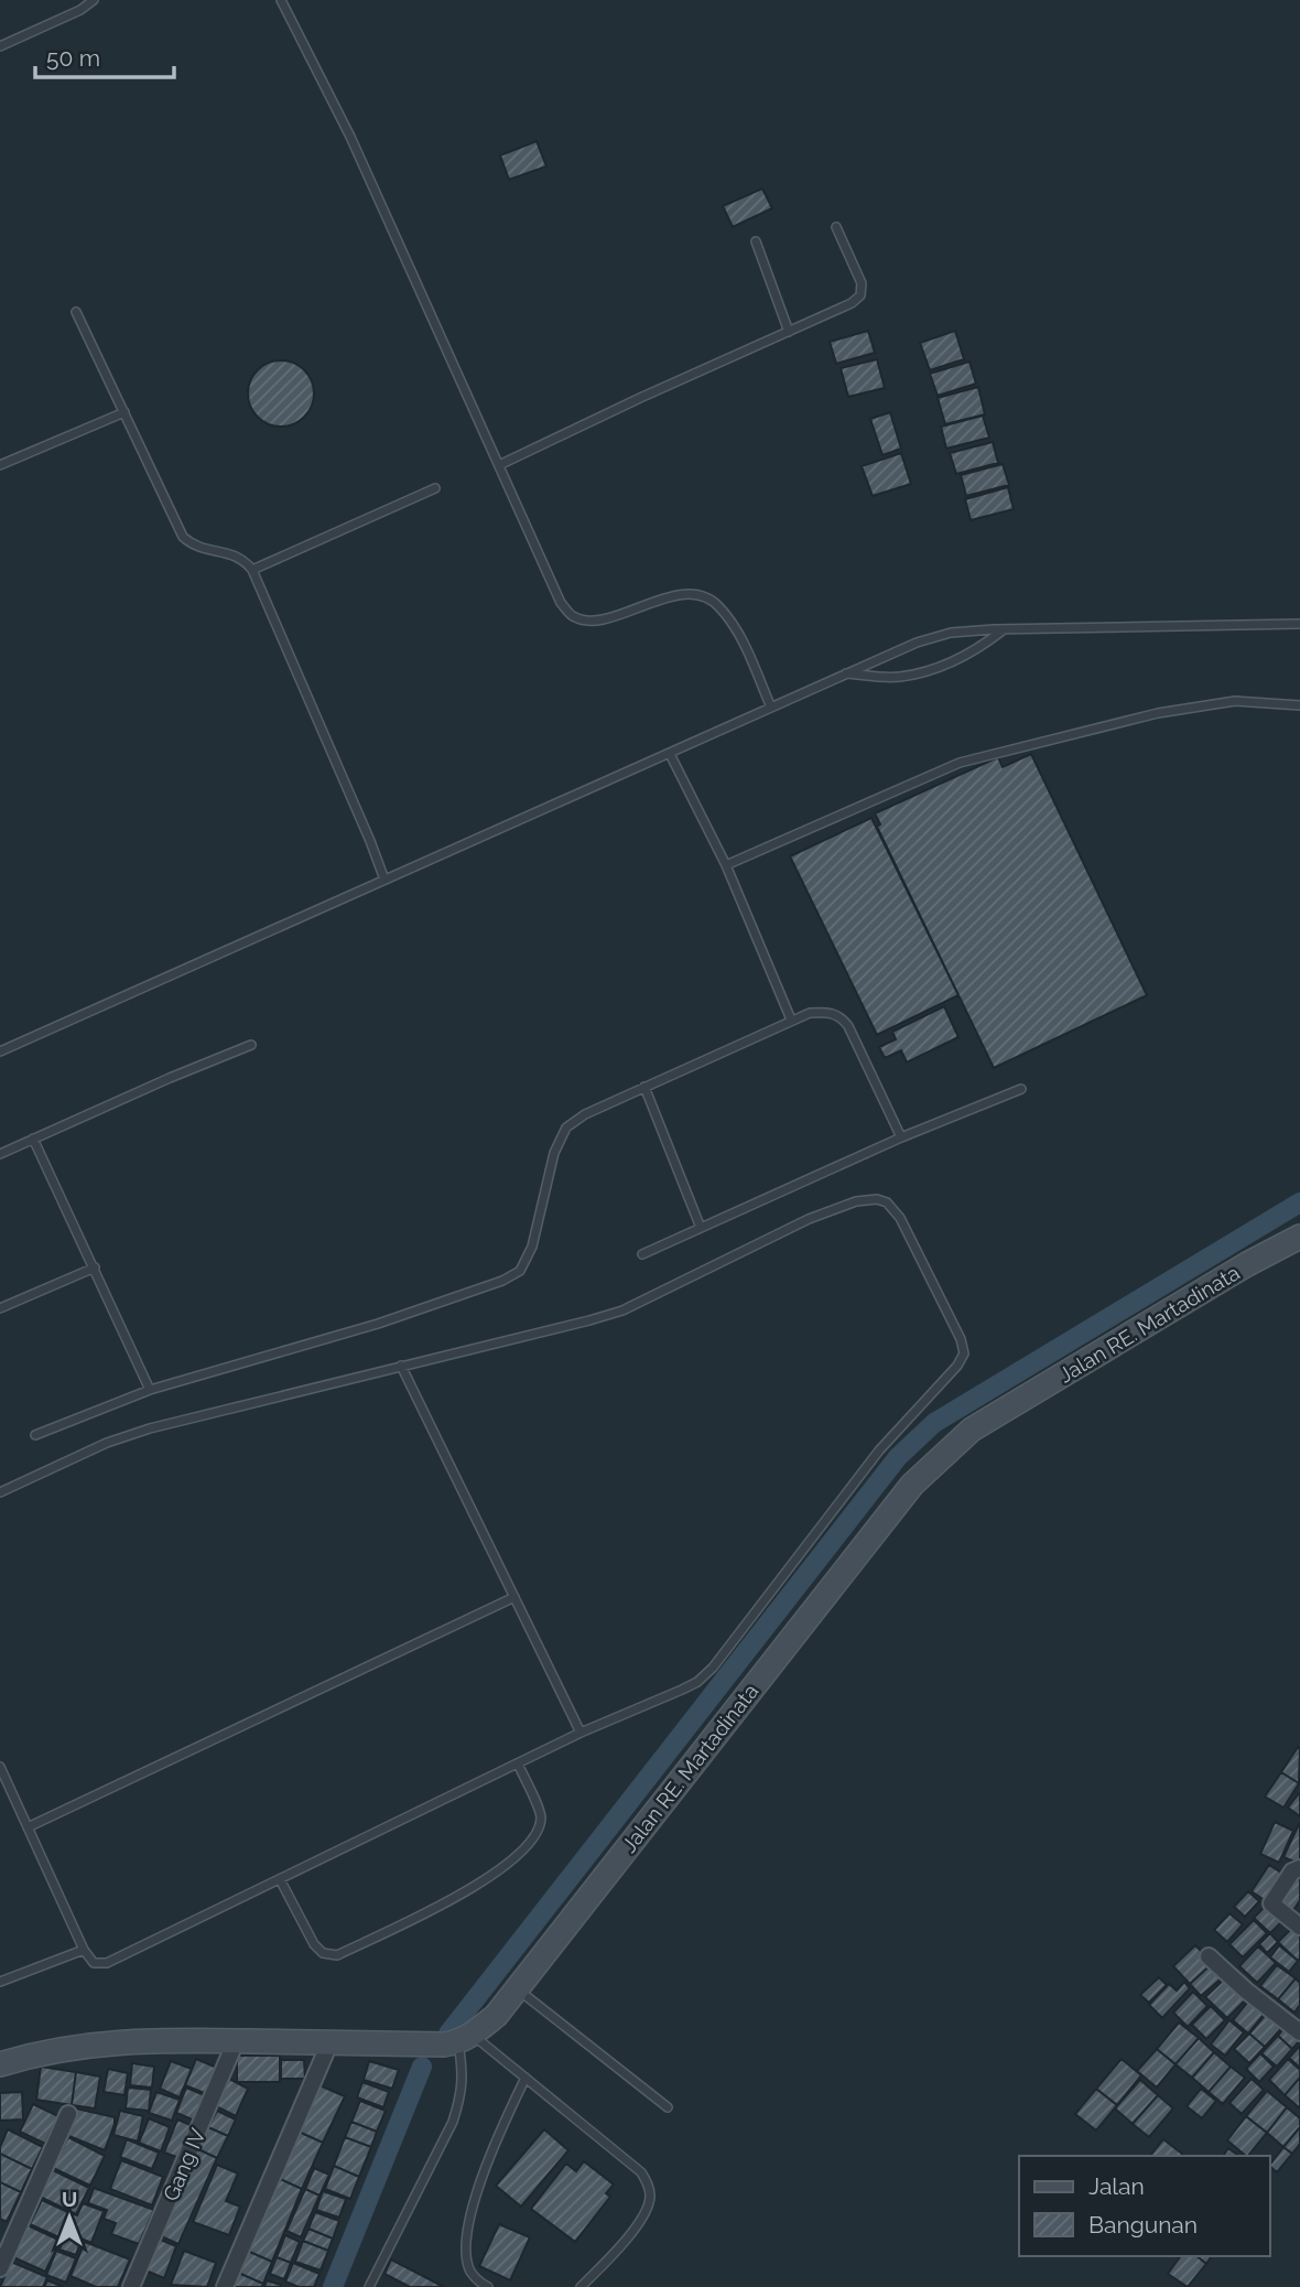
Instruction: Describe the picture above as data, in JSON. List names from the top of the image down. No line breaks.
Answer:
{"streets":{"main road":["Jalan RE. Martadinata"],"street":["Gang IV"]},"legend":["Jalan","Bangunan"],"scale_bar":"50 m","north":"top"}
